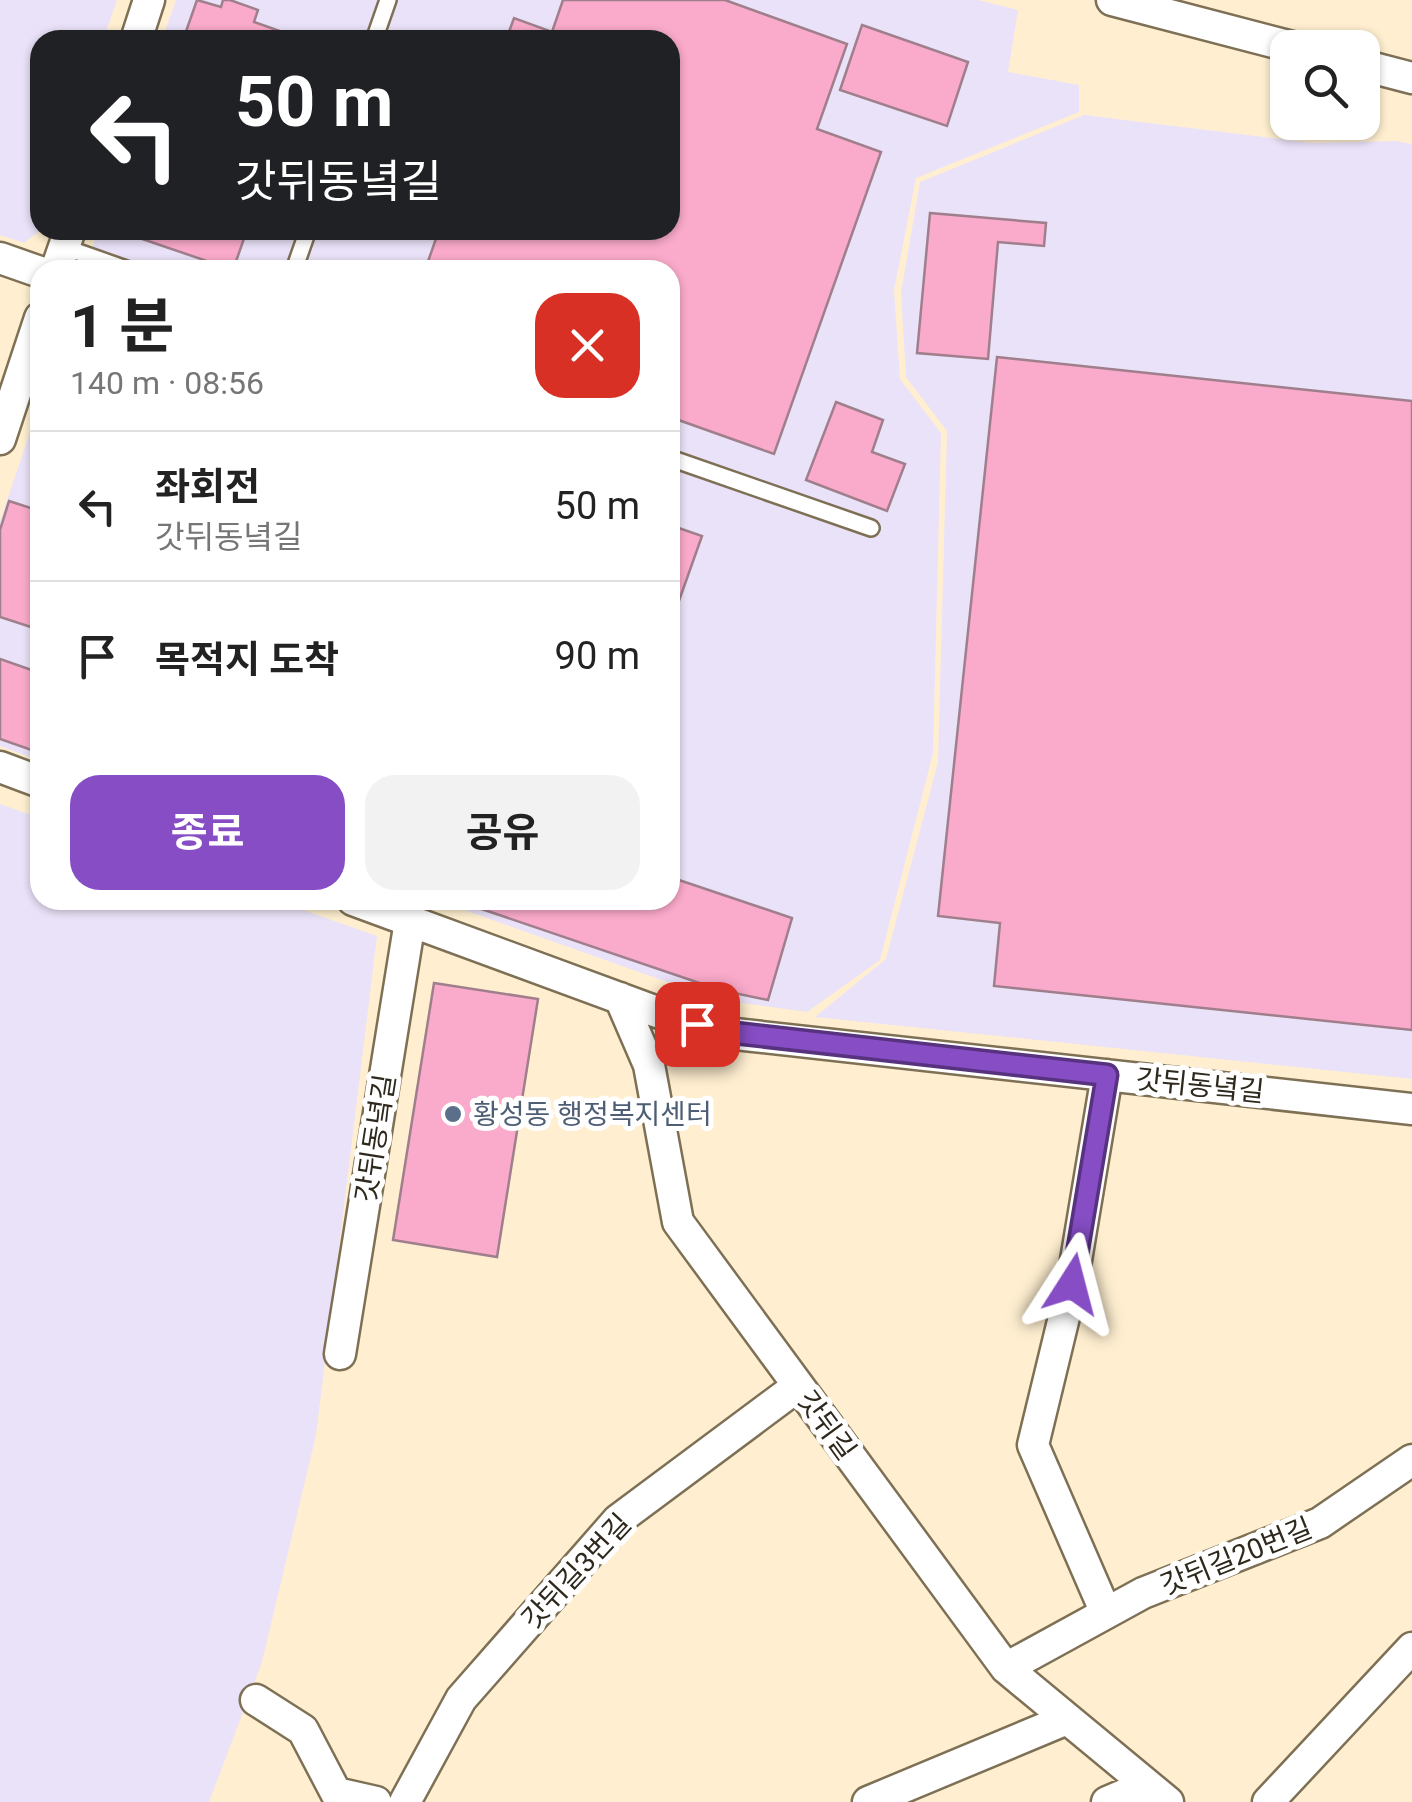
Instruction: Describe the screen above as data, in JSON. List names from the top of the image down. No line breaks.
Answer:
{"streets":{"street":["갓뒤동녘길","갓뒤길","갓뒤길20번길","갓뒤길3번길"]},"crossings":[["갓뒤동녘길","갓뒤길"],["갓뒤길","갓뒤길20번길"],["갓뒤길","갓뒤길3번길"]],"places":["황성동 행정복지센터"],"page":{"turn":["50 m","갓뒤동녘길"],"heading":["1 분","140 m · 08:56"],"list":[{"name":"좌회전","note":"갓뒤동녘길","value":"50 m"},{"name":"목적지 도착","value":"90 m"}],"buttons":["종료","공유"]}}
